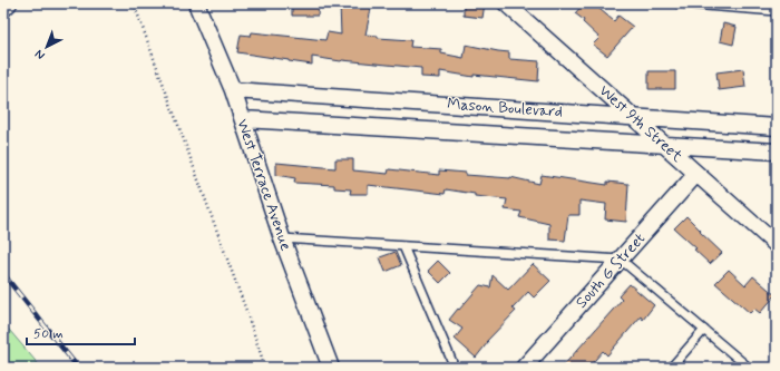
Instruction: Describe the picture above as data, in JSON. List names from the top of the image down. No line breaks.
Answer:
{"streets":{"street":["Mason Boulevard","West 9th Street","West Terrace Avenue","South G Street"]},"crossings":[["Mason Boulevard","West 9th Street"],["Mason Boulevard","West Terrace Avenue"],["West 9th Street","South G Street"]],"scale_bar":"50 m","north":"bottom left"}
